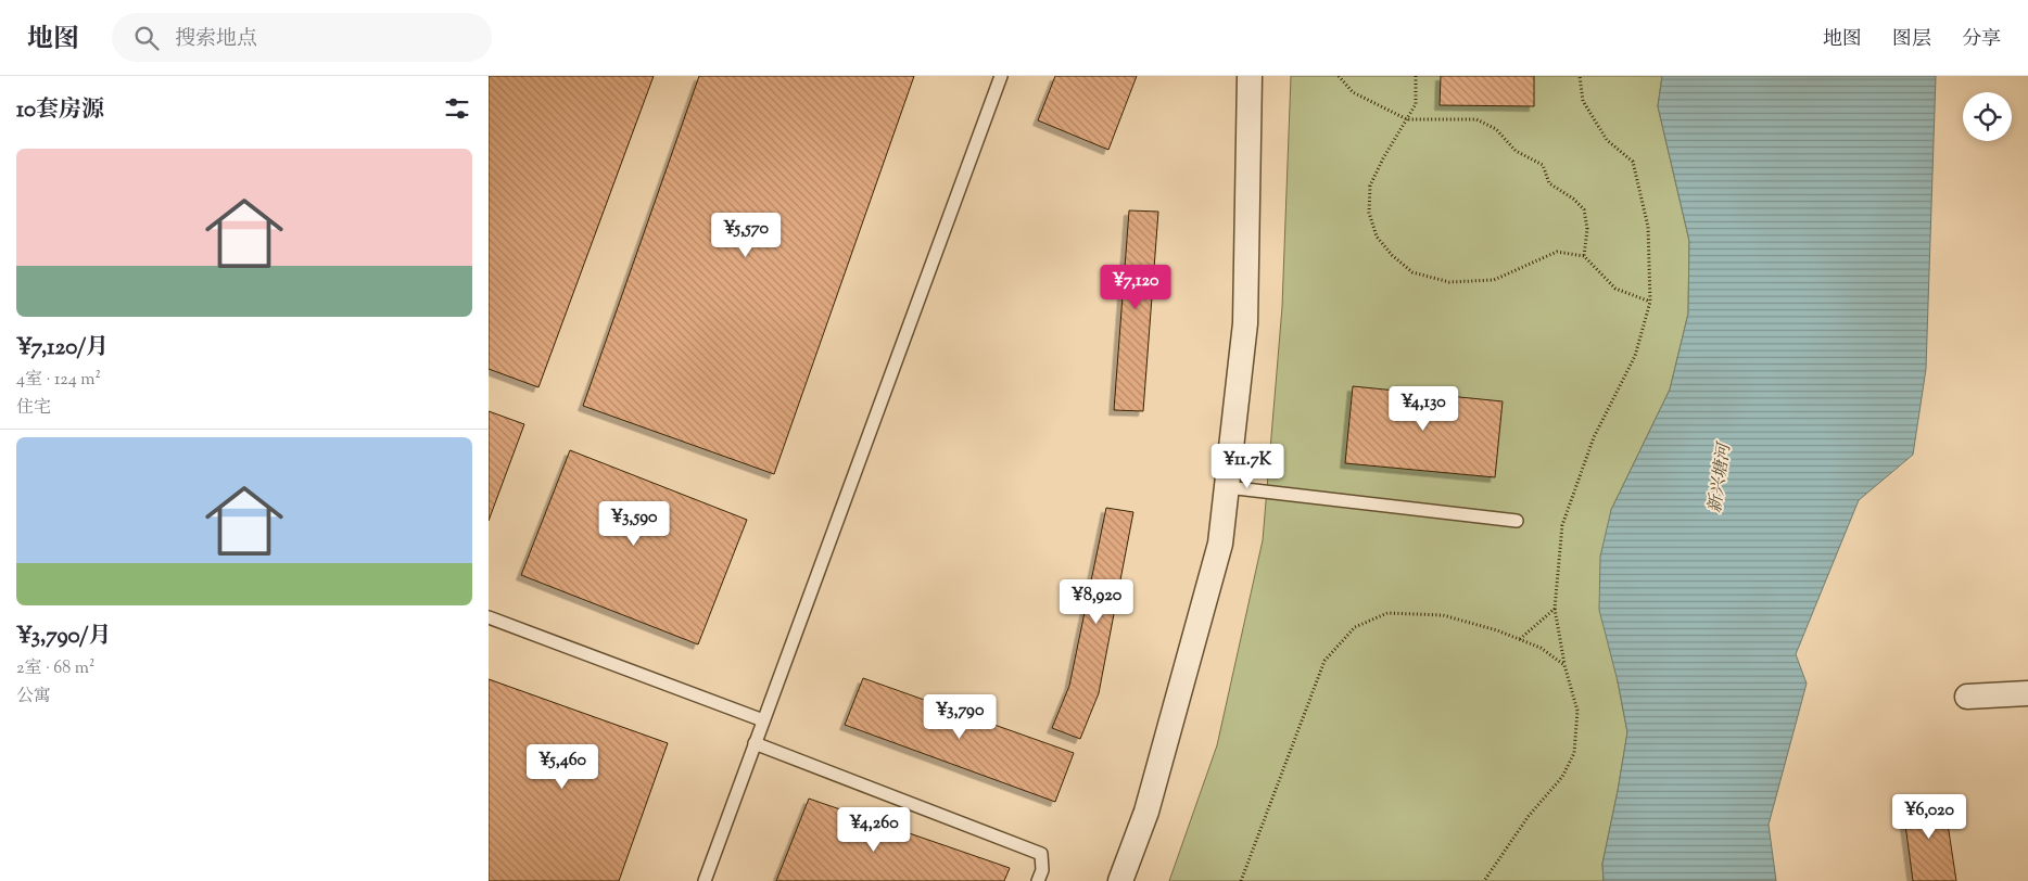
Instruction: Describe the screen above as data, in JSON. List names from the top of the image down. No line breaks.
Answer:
{"water":["新兴塘河"],"page":{"header":"地图","search":"搜索地点","nav":["地图","图层","分享"],"heading":"10套房源","list":[{"name":"¥7,120/月","note":"4室 · 124 m² · 住宅"},{"name":"¥3,790/月","note":"2室 · 68 m² · 公寓"}],"price":["¥5,570","¥7,120","¥4,130","¥11.7K","¥3,590","¥8,920","¥3,790","¥5,460","¥6,020","¥4,260"]}}
